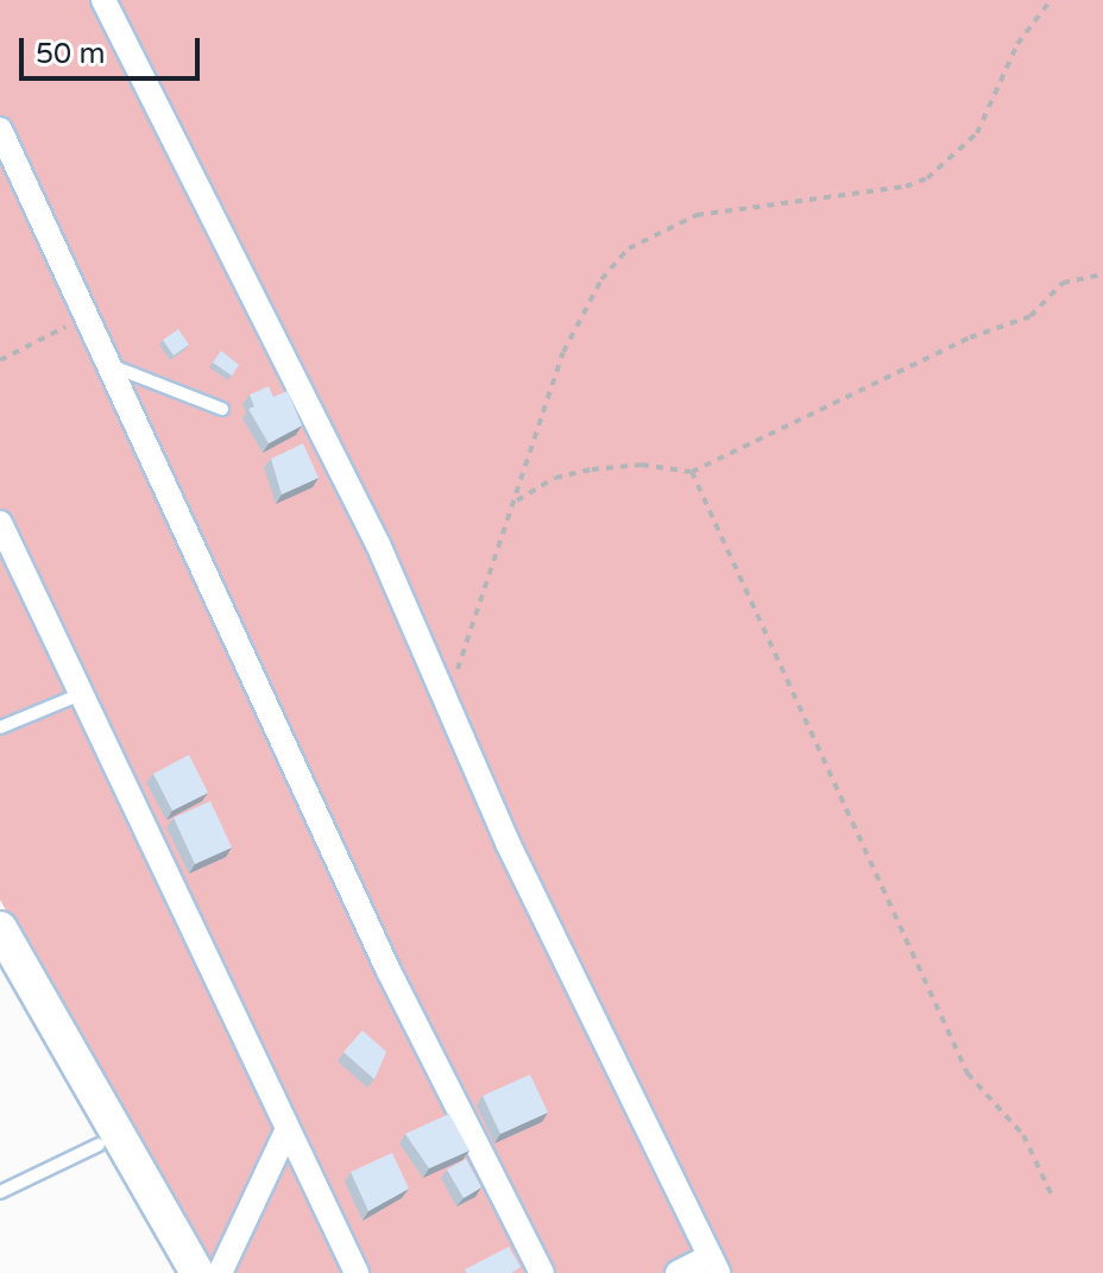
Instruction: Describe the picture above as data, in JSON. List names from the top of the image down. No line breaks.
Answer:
{"scale_bar":"50 m"}
